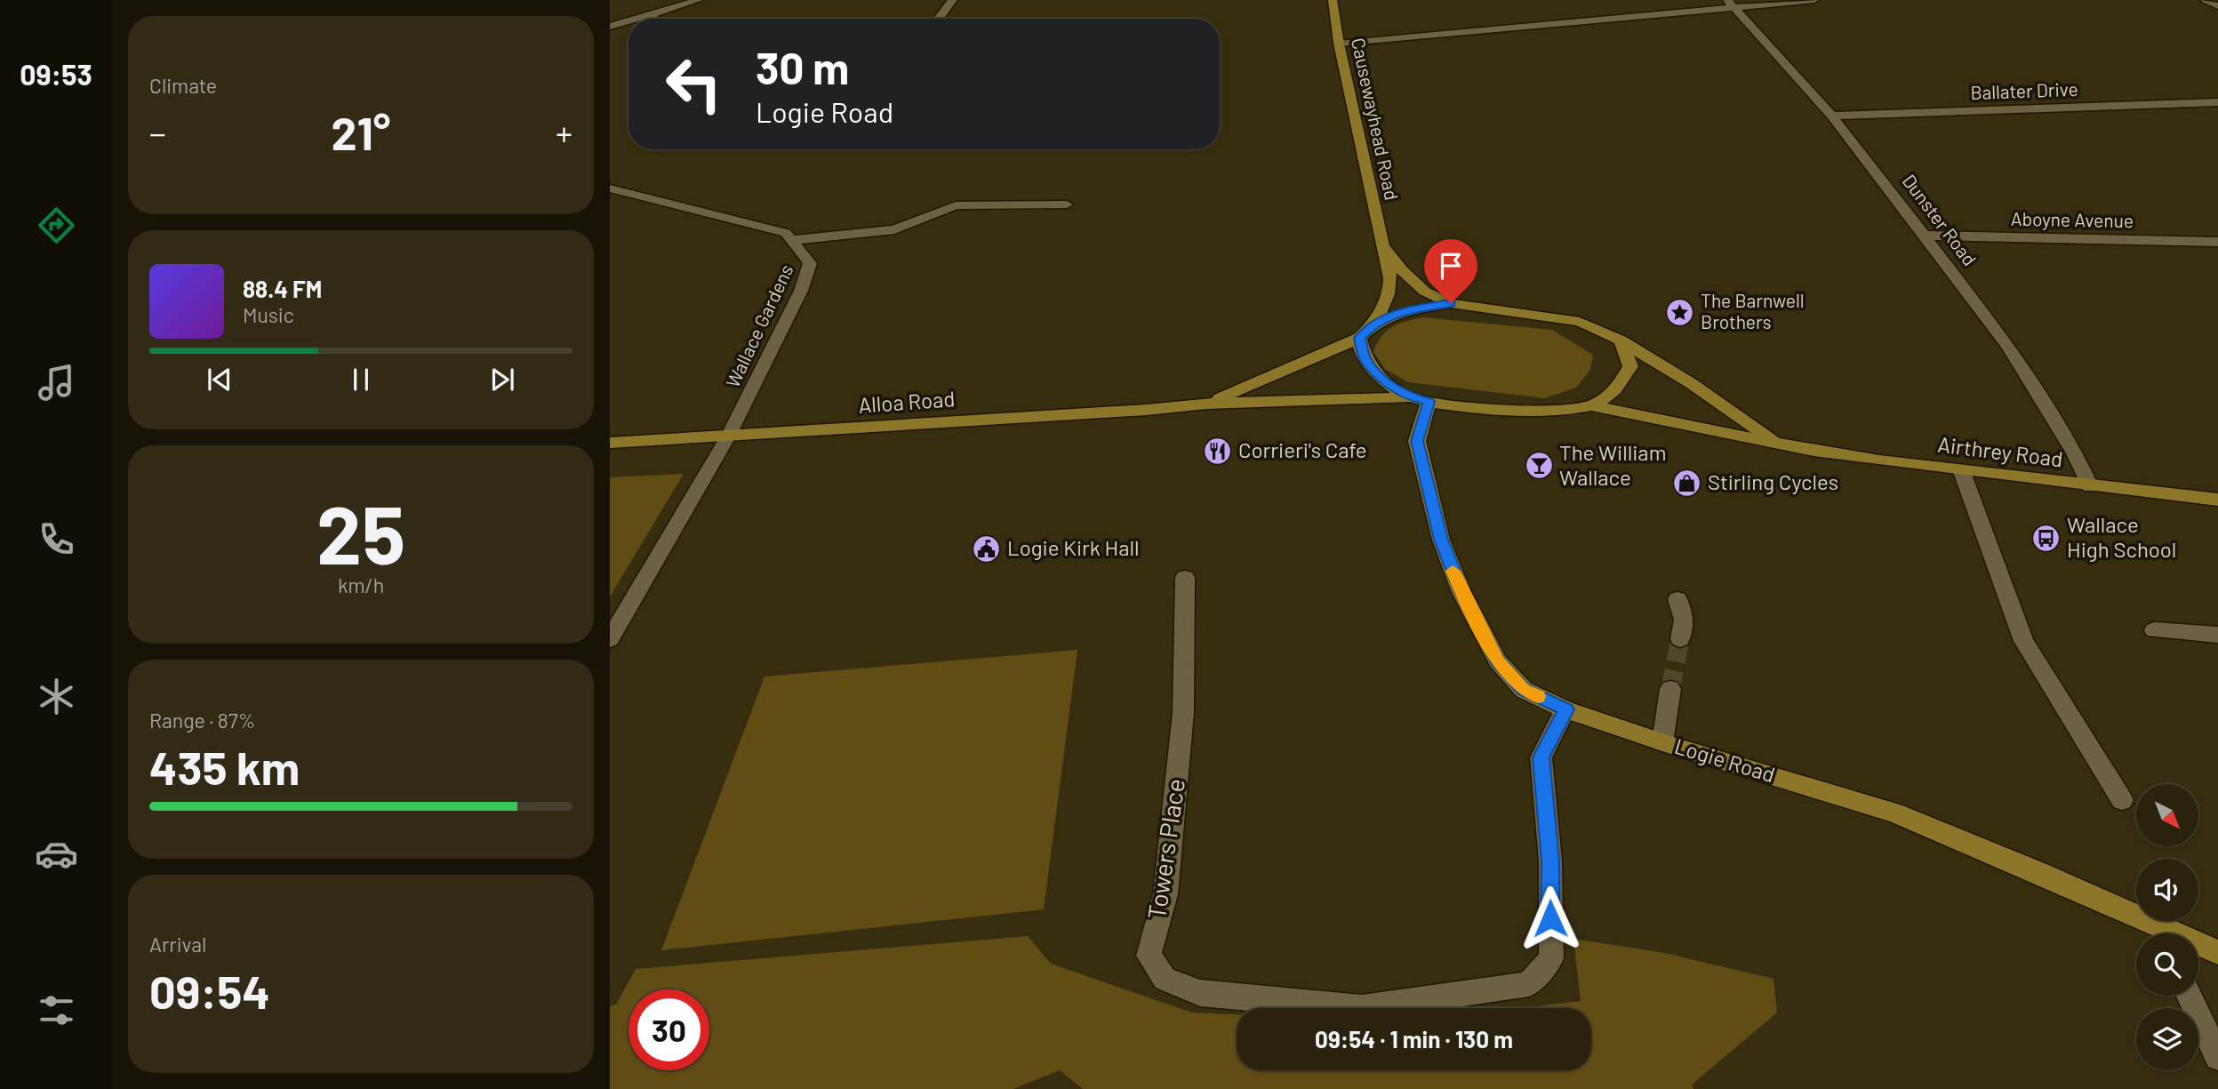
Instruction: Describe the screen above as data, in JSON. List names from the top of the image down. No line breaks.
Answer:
{"streets":{"main road":["Causewayhead Road","Alloa Road","Airthrey Road","Logie Road"],"street":["Ballater Drive","Dunster Road","Aboyne Avenue","Wallace Gardens","Towers Place"]},"crossings":[["Ballater Drive","Dunster Road"],["Causewayhead Road","Alloa Road"],["Causewayhead Road","Airthrey Road"],["Dunster Road","Aboyne Avenue"],["Dunster Road","Airthrey Road"],["Wallace Gardens","Alloa Road"],["Alloa Road","Airthrey Road"],["Alloa Road","Logie Road"],["Logie Road","Towers Place"]],"places":{"place":["The Barnwell Brothers"],"restaurant":["Corrieri's Cafe"],"bar":["The William Wallace"],"shop":["Stirling Cycles"],"bus stop":["Wallace High School"],"public building":["Logie Kirk Hall"]},"north":"bottom right","page":{"tabs":"09:53","tile":["Climate",["25","km/h"],["Range · 87%","435 km"],["Arrival","09:54"]],"turn":["30 m","Logie Road"],"heat":["−","21°","+"],"song":["88.4 FM","Music"],"limit":"30","trip":"09:54 · 1 min · 130 m"}}
